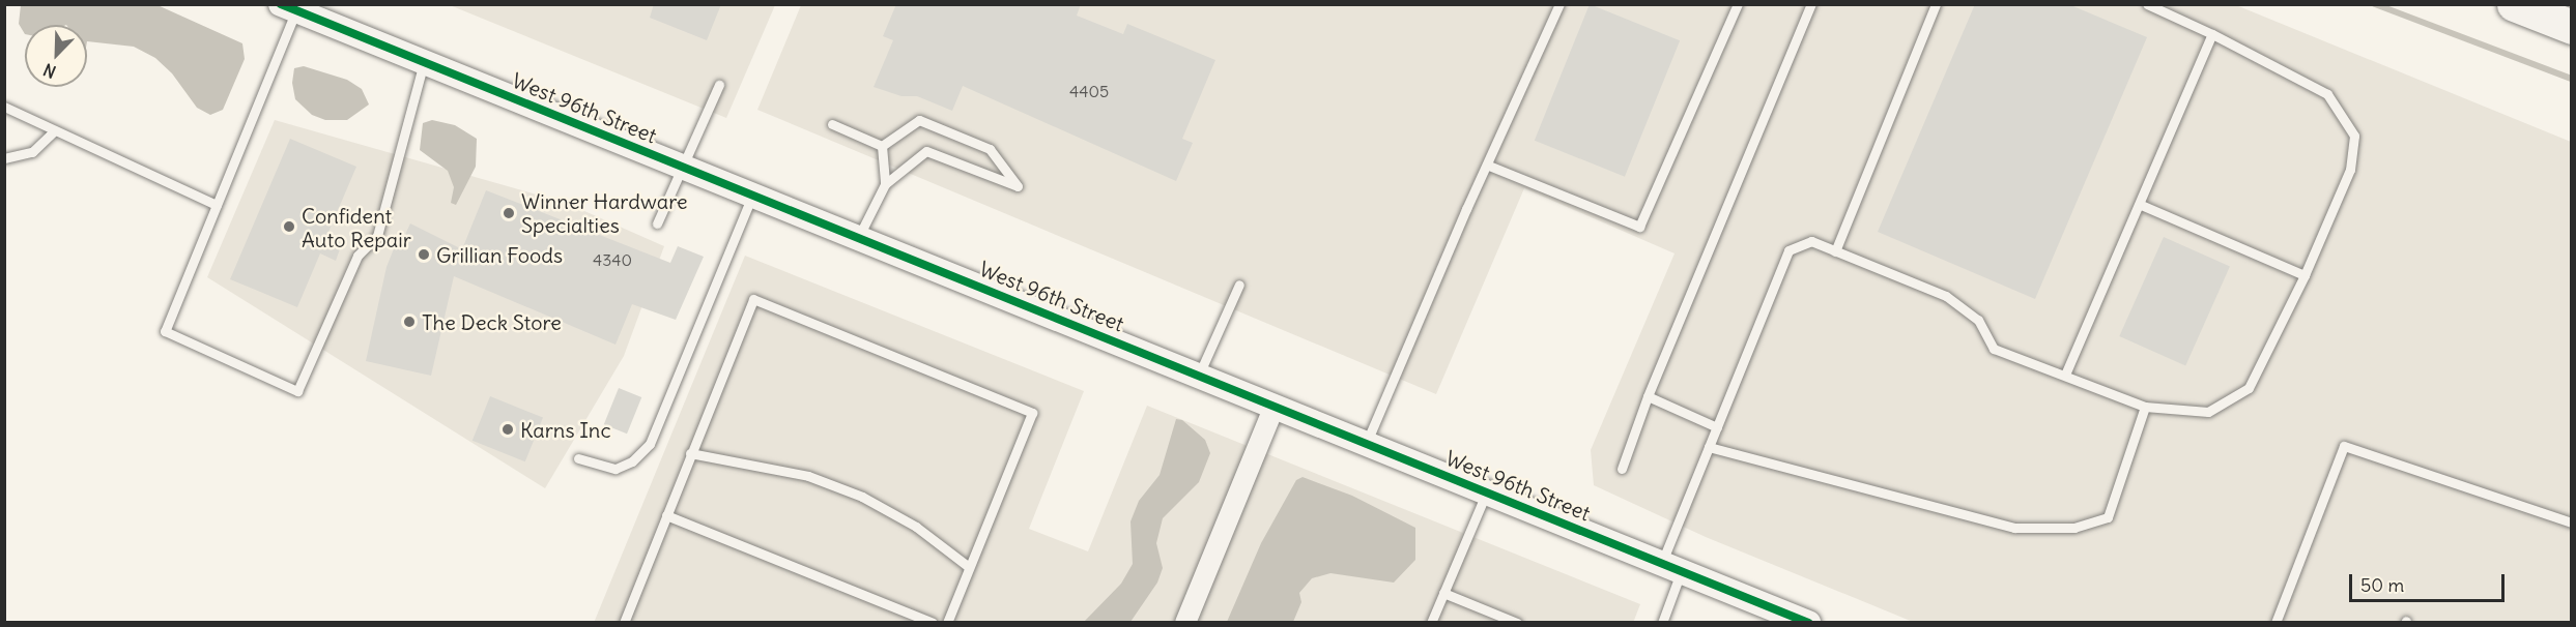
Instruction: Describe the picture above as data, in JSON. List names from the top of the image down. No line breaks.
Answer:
{"streets":{"street":["West 96th Street"]},"places":["Winner Hardware Specialties","Confident Auto Repair","Grillian Foods","The Deck Store","Karns Inc"],"house_numbers":["4405","4340"],"scale_bar":"50 m","north":"bottom left"}
